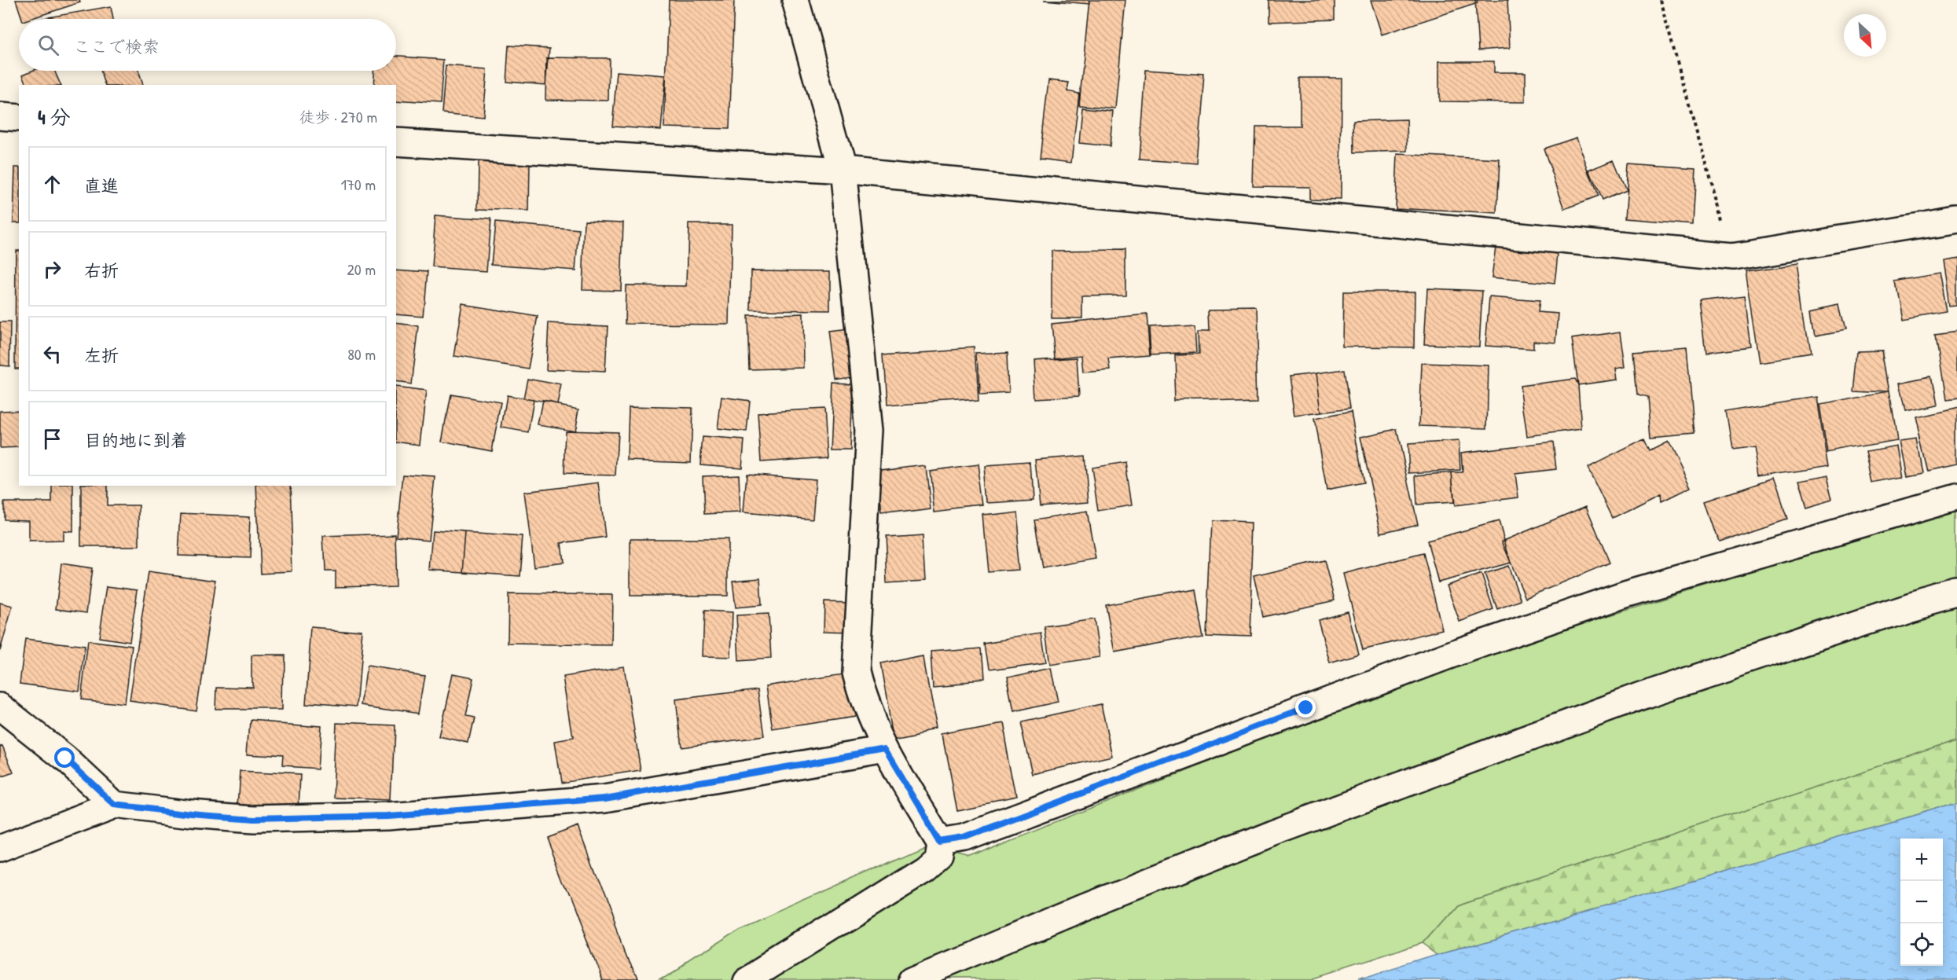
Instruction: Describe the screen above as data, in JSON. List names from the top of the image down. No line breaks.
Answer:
{"north":"bottom right","page":{"search":"ここで検索","heading":["4 分","徒歩 · 270 m"],"list":[["直進","170 m"],["右折","20 m"],["左折","80 m"],"目的地に到着"],"map_buttons":["+","−"]}}
